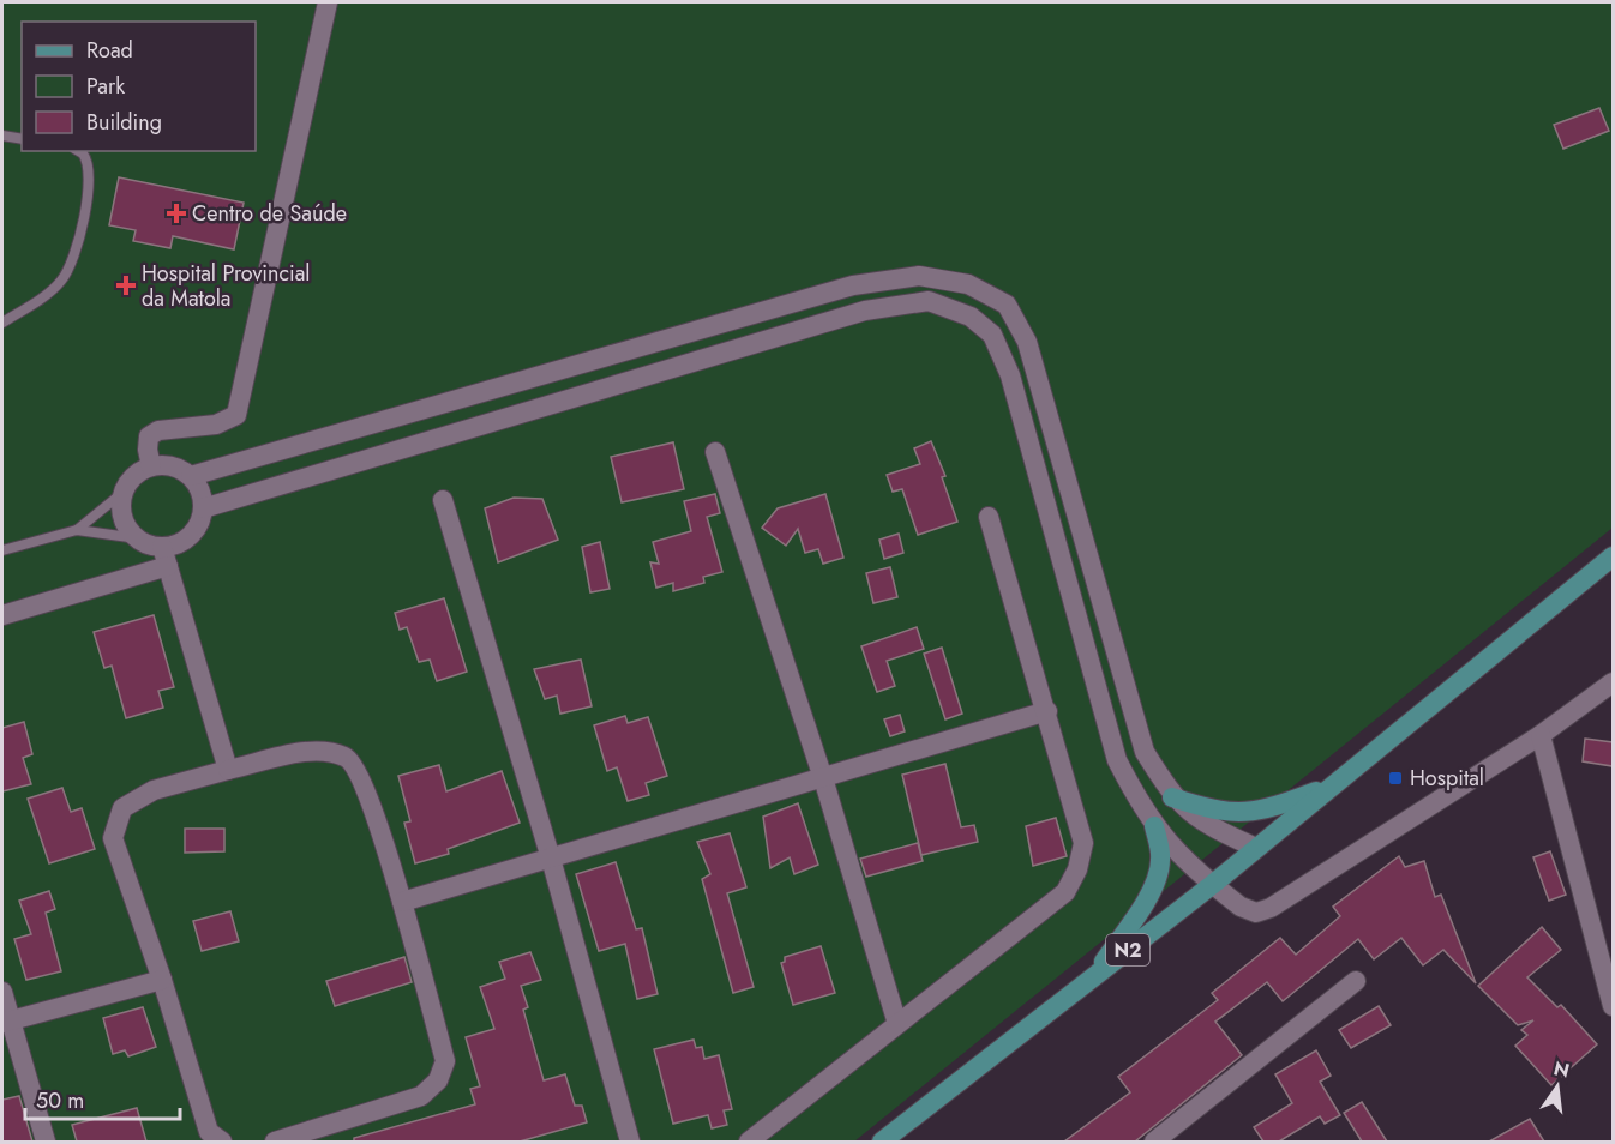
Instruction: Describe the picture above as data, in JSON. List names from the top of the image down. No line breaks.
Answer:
{"streets":{"main road":["N2"]},"places":{"health":["Centro de Saúde","Hospital Provincial da Matola"],"transit":["Hospital"]},"legend":["Road","Park","Building"],"scale_bar":"50 m","north":"top"}
